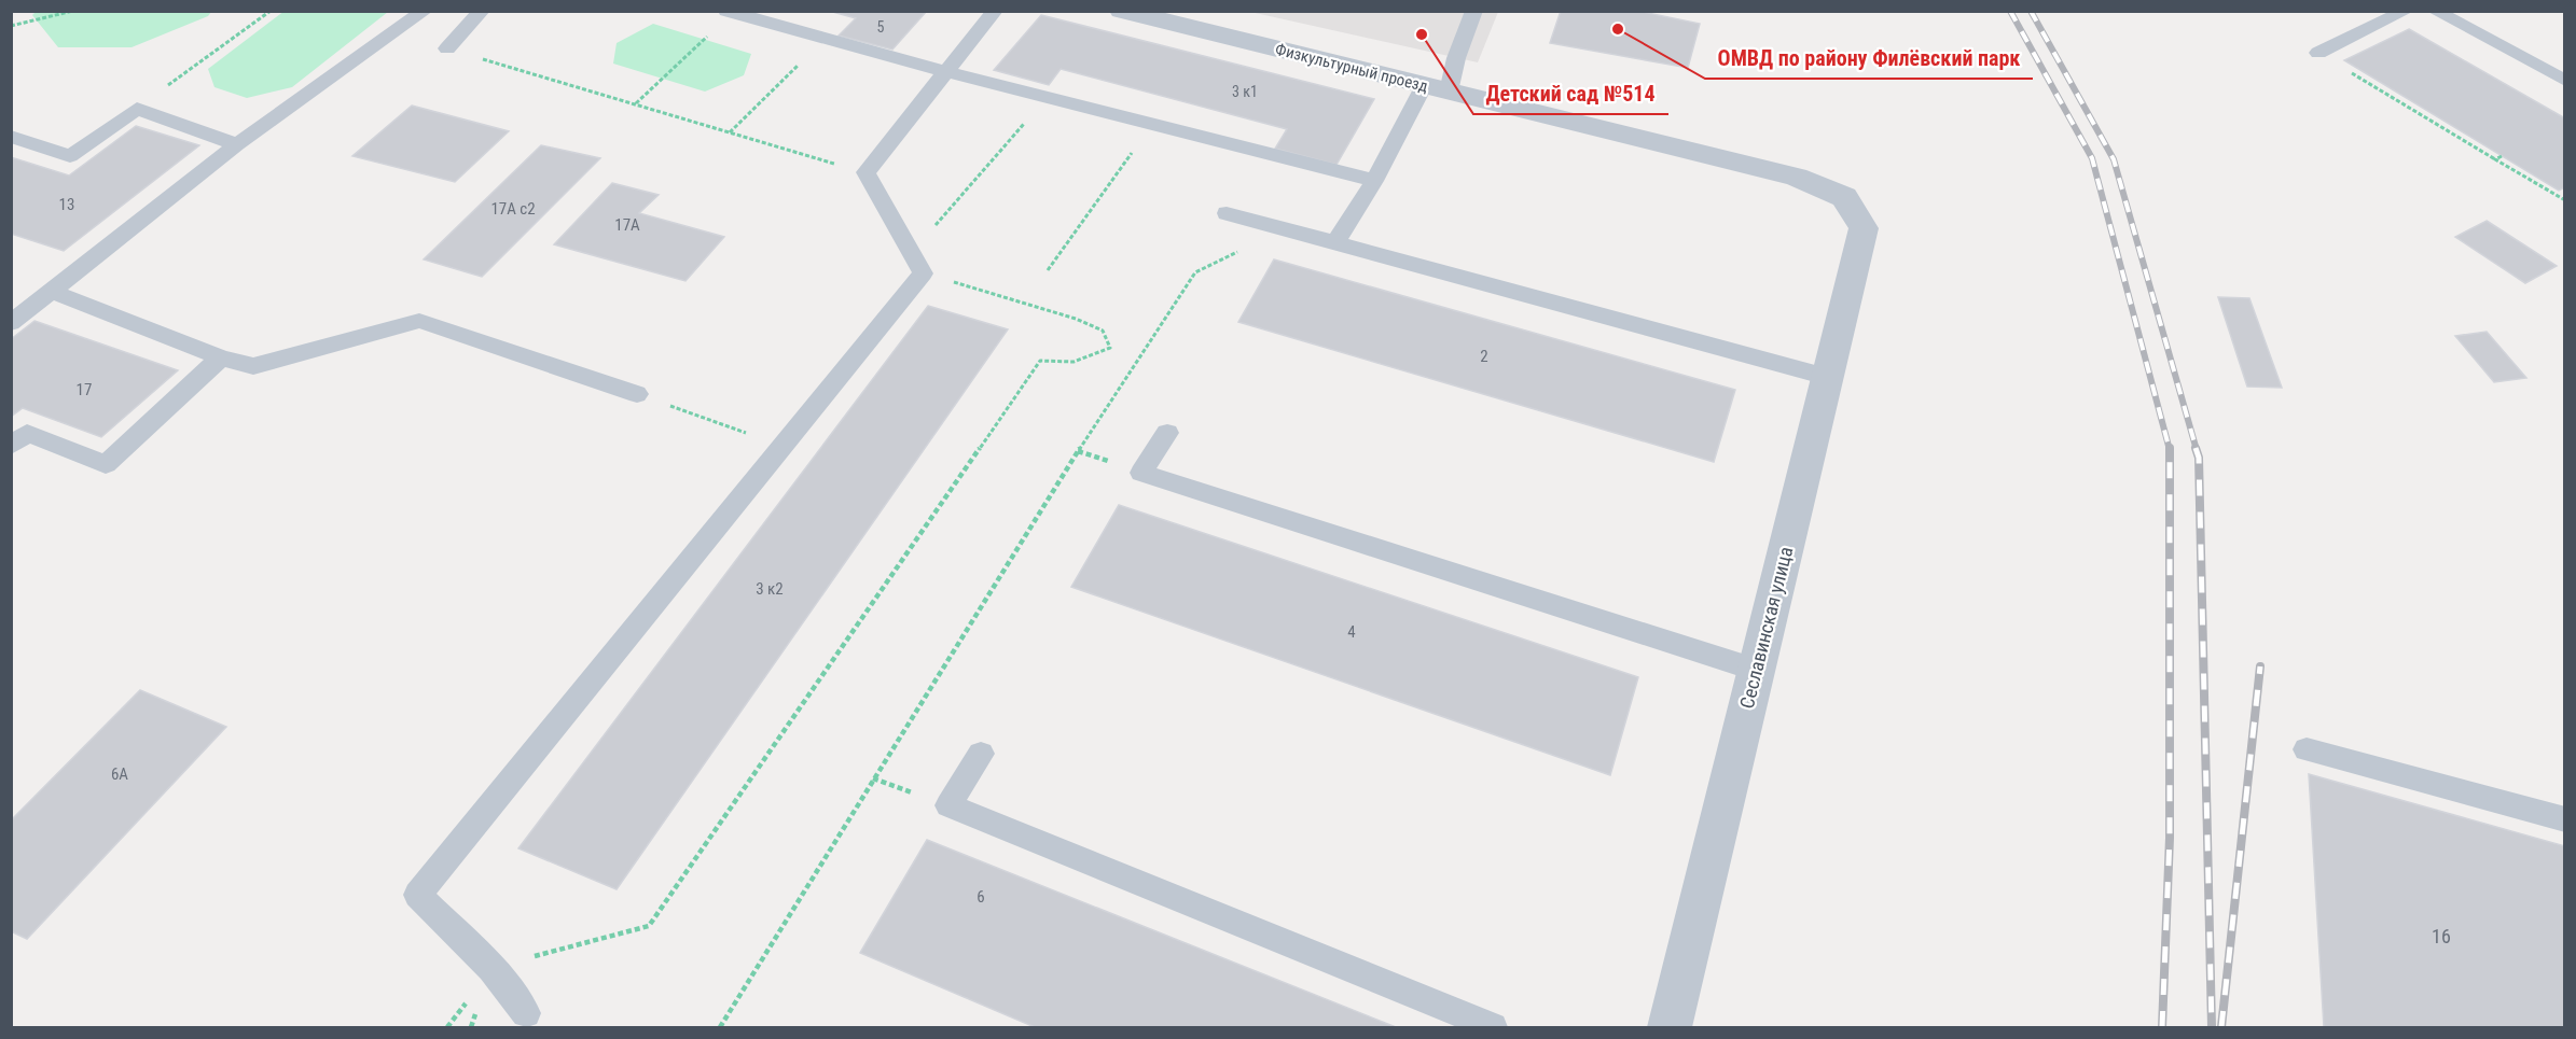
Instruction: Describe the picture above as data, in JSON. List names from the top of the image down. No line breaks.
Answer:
{"streets":{"street":["Физкультурный проезд","Сеславинская улица"]},"crossings":[["Физкультурный проезд","Сеславинская улица"]],"places":["ОМВД по району Филёвский парк","Детский сад №514"],"house_numbers":["5","3 к1","13","17А с2","17А","2","17","3 к2","4","6А","6","16"]}
